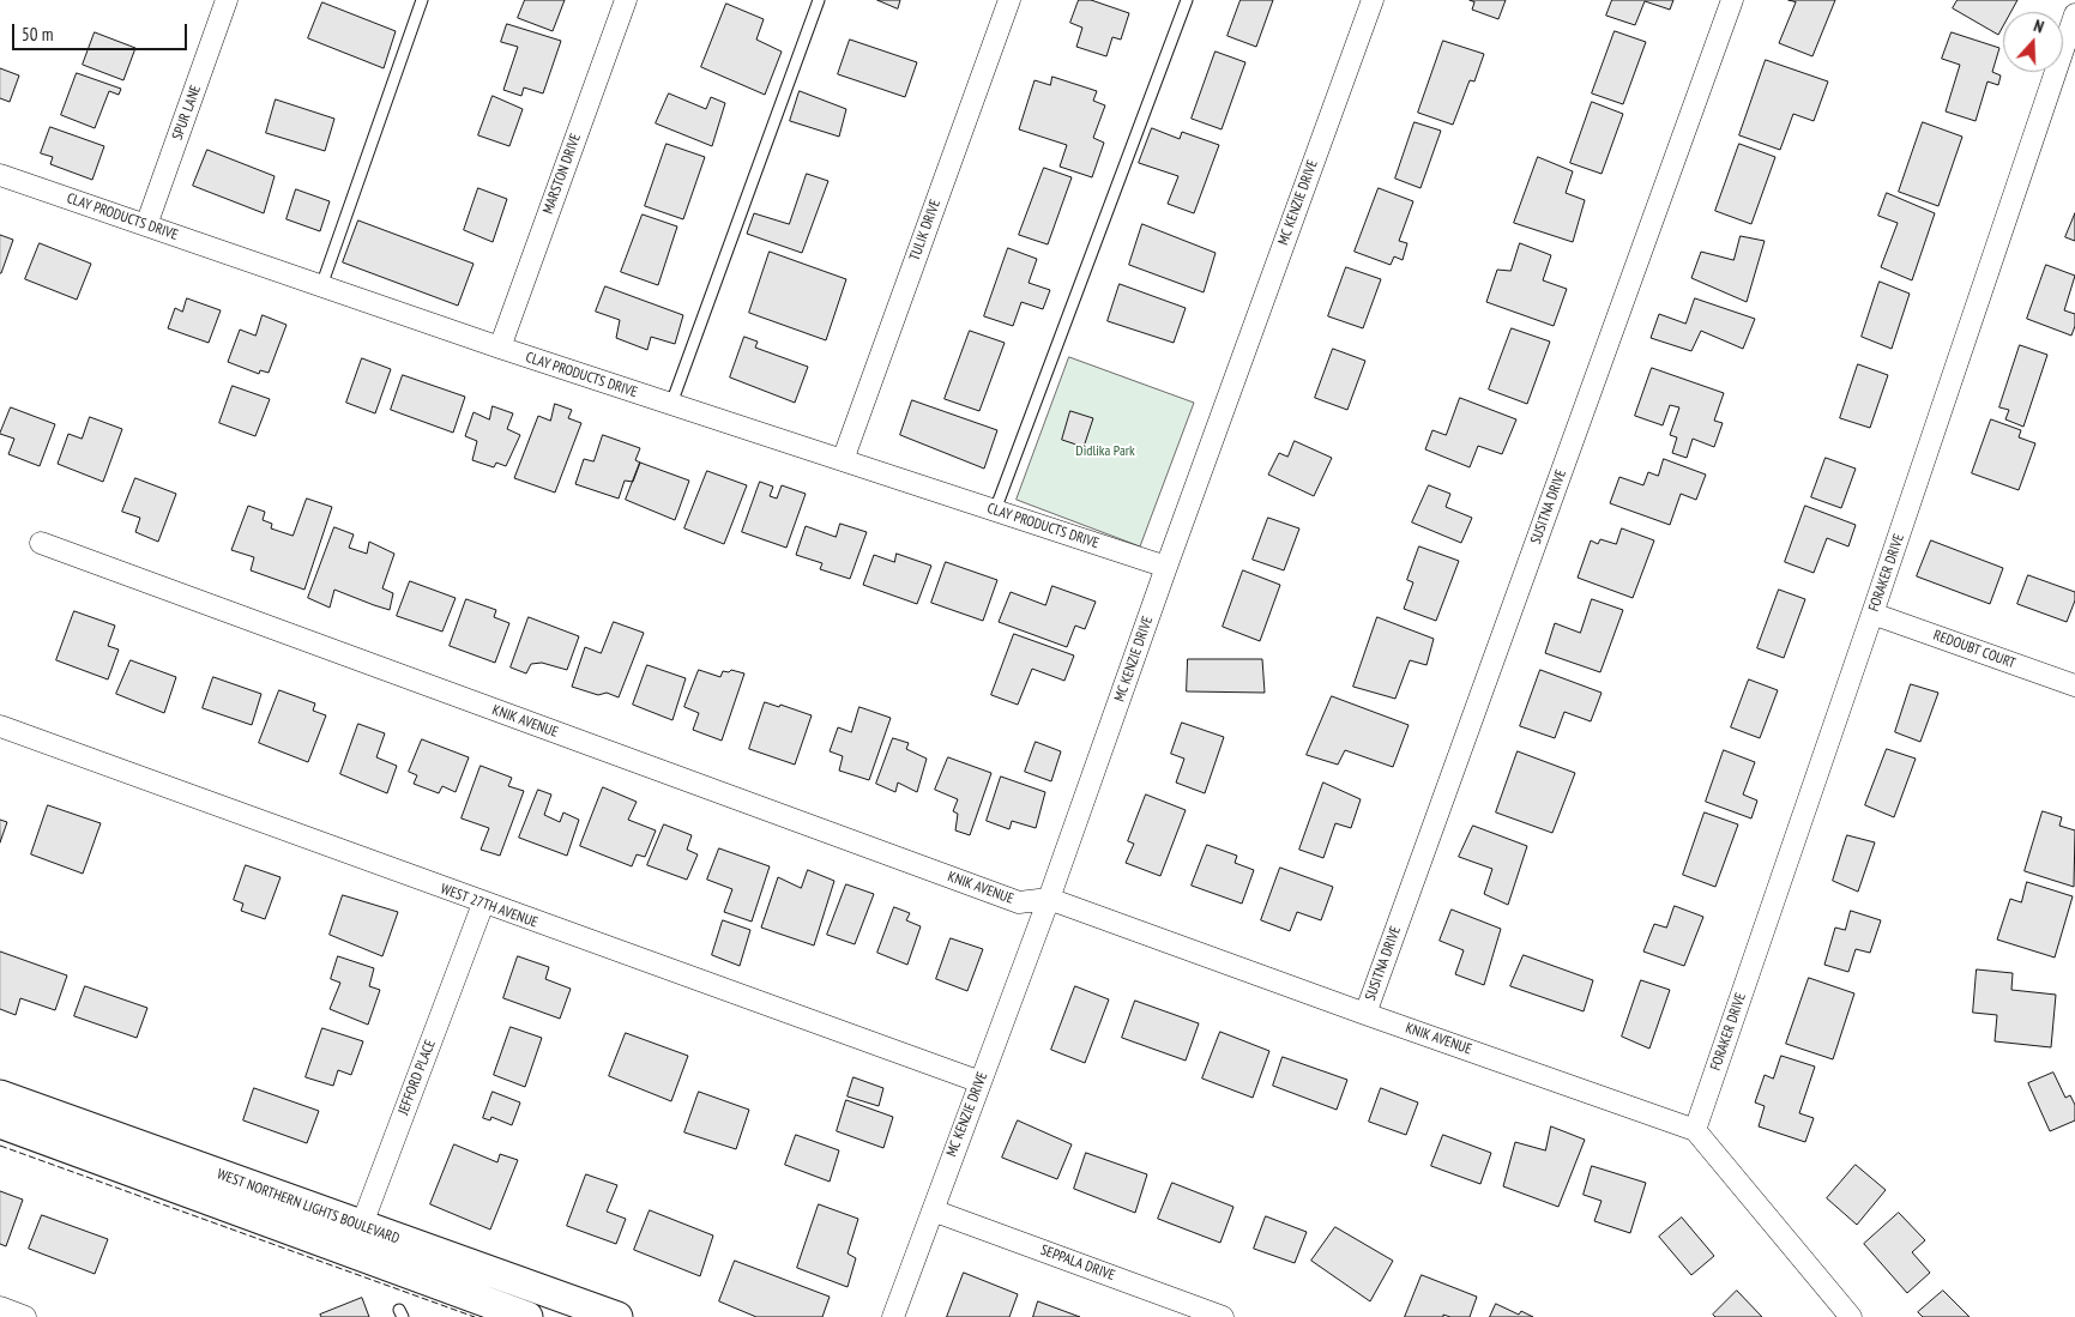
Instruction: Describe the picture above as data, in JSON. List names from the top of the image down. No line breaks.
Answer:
{"streets":{"street":["SPUR LANE","MARSTON DRIVE","MC KENZIE DRIVE","CLAY PRODUCTS DRIVE","TULIK DRIVE","SUSITNA DRIVE","FORAKER DRIVE","REDOUBT COURT","KNIK AVENUE","WEST 27TH AVENUE","JEFFORD PLACE","WEST NORTHERN LIGHTS BOULEVARD","SEPPALA DRIVE"]},"crossings":[["SPUR LANE","CLAY PRODUCTS DRIVE"],["MARSTON DRIVE","CLAY PRODUCTS DRIVE"],["MC KENZIE DRIVE","CLAY PRODUCTS DRIVE"],["MC KENZIE DRIVE","KNIK AVENUE"],["MC KENZIE DRIVE","WEST 27TH AVENUE"],["MC KENZIE DRIVE","SEPPALA DRIVE"],["CLAY PRODUCTS DRIVE","TULIK DRIVE"],["SUSITNA DRIVE","KNIK AVENUE"],["FORAKER DRIVE","REDOUBT COURT"],["FORAKER DRIVE","KNIK AVENUE"],["WEST 27TH AVENUE","JEFFORD PLACE"],["JEFFORD PLACE","WEST NORTHERN LIGHTS BOULEVARD"]],"parks":["Didlika Park"],"scale_bar":"50 m","north":"top"}
